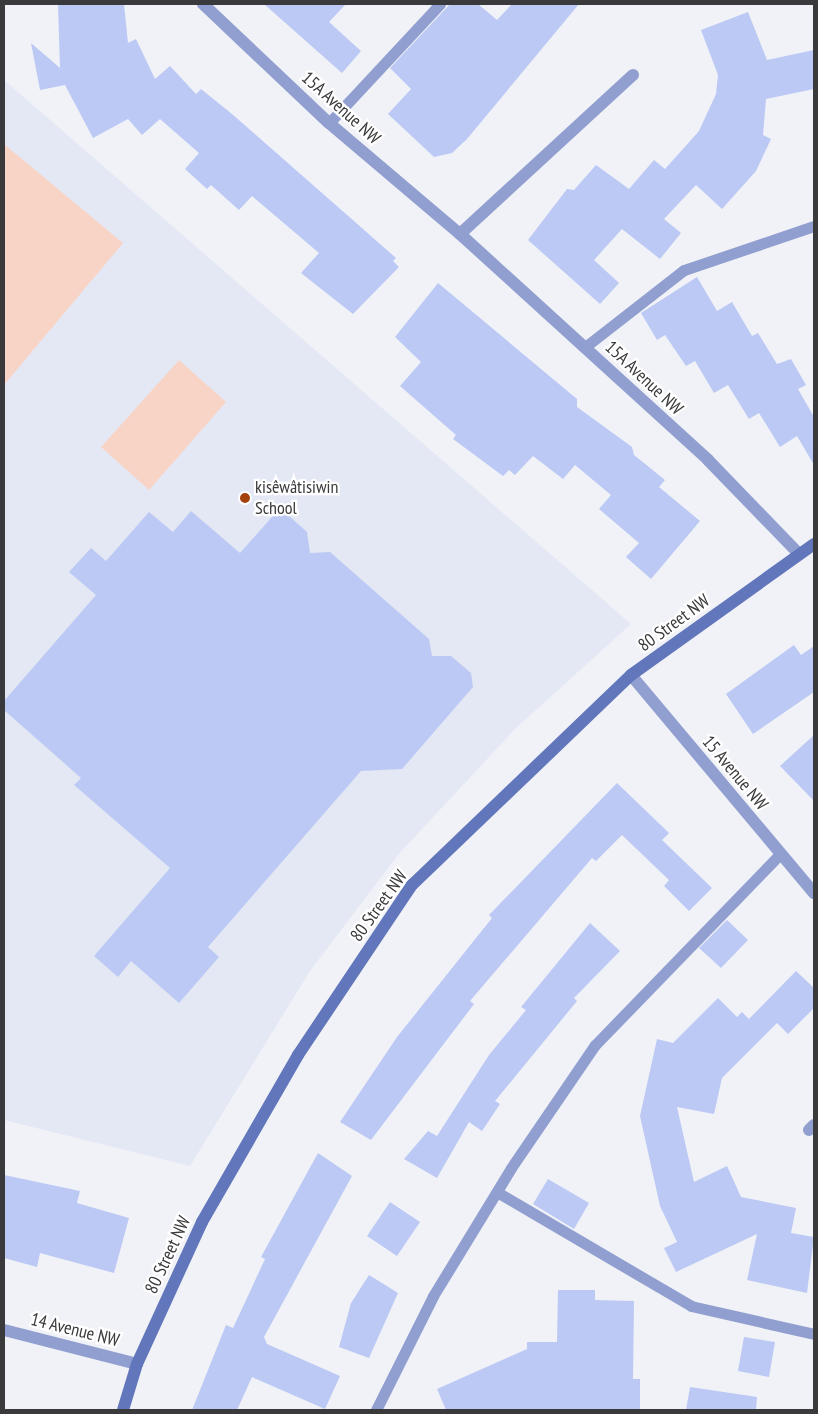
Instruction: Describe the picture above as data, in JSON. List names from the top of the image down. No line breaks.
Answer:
{"streets":{"street":["15A Avenue NW","80 Street NW","15 Avenue NW","14 Avenue NW"]},"crossings":[["15A Avenue NW","80 Street NW"],["80 Street NW","15 Avenue NW"],["80 Street NW","14 Avenue NW"]],"places":["kisêwâtisiwin School"]}
